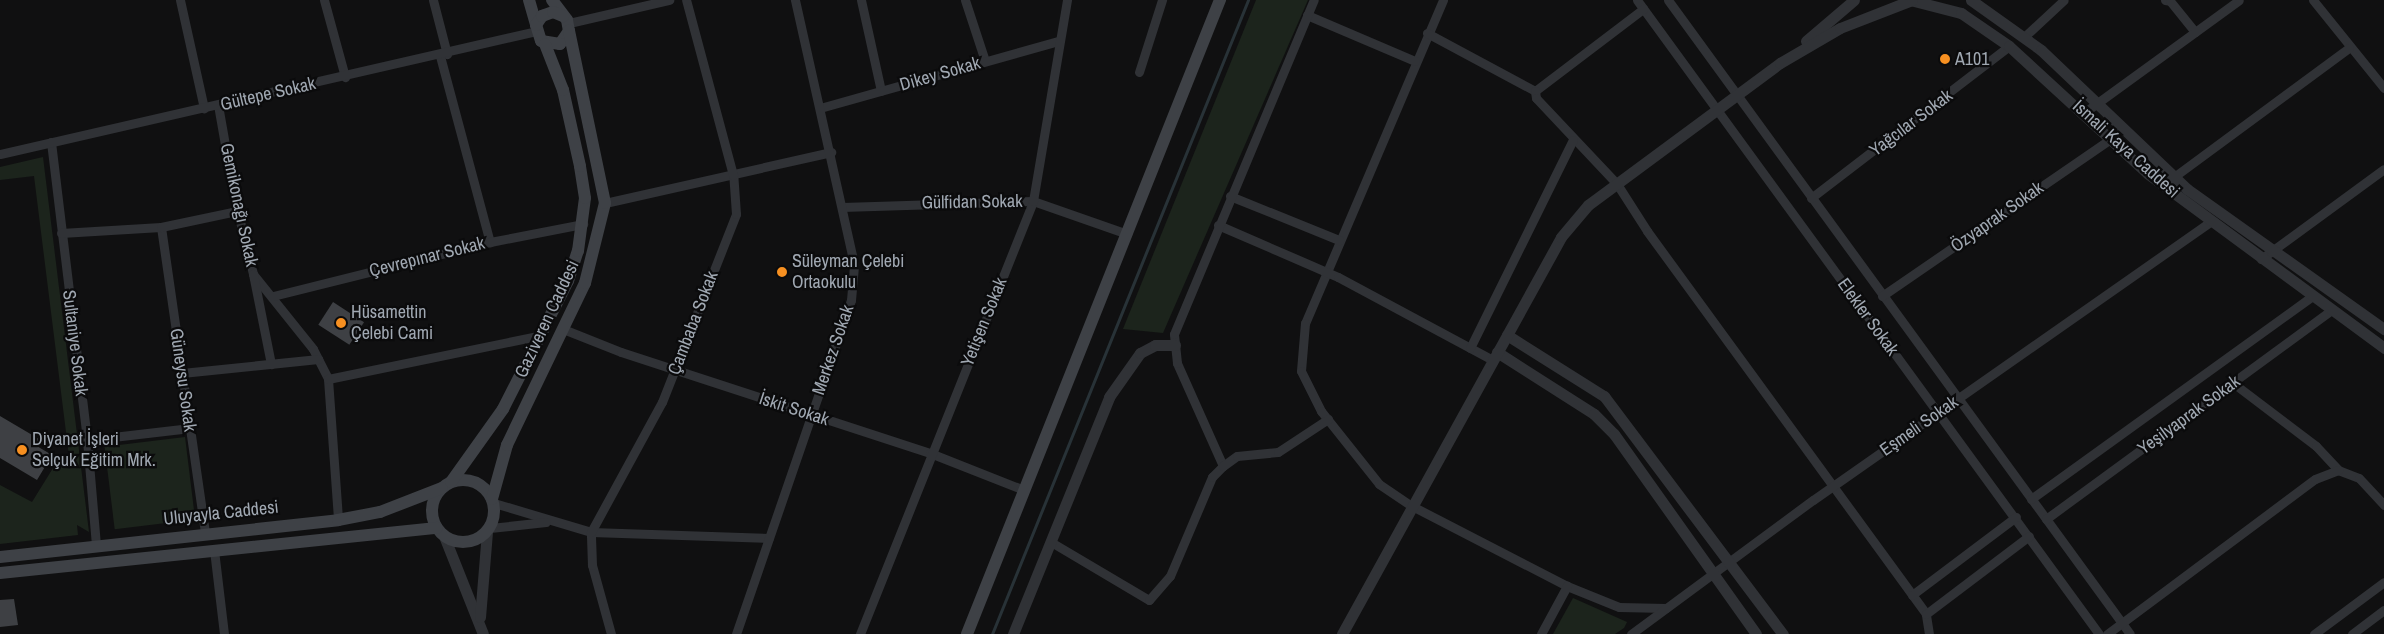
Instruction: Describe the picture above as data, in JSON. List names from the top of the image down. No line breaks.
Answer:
{"streets":{"main road":["Gaziveren Caddesi","Uluyayla Caddesi"],"street":["Dikey Sokak","Gültepe Sokak","Yağcılar Sokak","İsmali Kaya Caddesi","Gülfidan Sokak","Gemikonağı Sokak","Özyaprak Sokak","Çevrepınar Sokak","Elekler Sokak","Yetişen Sokak","Çambaba Sokak","Sultaniye Sokak","Merkez Sokak","Güneysu Sokak","İskit Sokak","Yeşilyaprak Sokak","Eşmeli Sokak"]},"crossings":[["Dikey Sokak","Yetişen Sokak"],["Dikey Sokak","Merkez Sokak"],["Gültepe Sokak","Gemikonağı Sokak"],["Gültepe Sokak","Gaziveren Caddesi"],["Gültepe Sokak","Sultaniye Sokak"],["Yağcılar Sokak","İsmali Kaya Caddesi"],["Yağcılar Sokak","Elekler Sokak"],["İsmali Kaya Caddesi","Özyaprak Sokak"],["İsmali Kaya Caddesi","Yeşilyaprak Sokak"],["İsmali Kaya Caddesi","Eşmeli Sokak"],["Gülfidan Sokak","Yetişen Sokak"],["Gülfidan Sokak","Merkez Sokak"],["Gemikonağı Sokak","Çevrepınar Sokak"],["Gemikonağı Sokak","Uluyayla Caddesi"],["Özyaprak Sokak","Elekler Sokak"],["Çevrepınar Sokak","Gaziveren Caddesi"],["Elekler Sokak","Yeşilyaprak Sokak"],["Elekler Sokak","Eşmeli Sokak"],["Gaziveren Caddesi","İskit Sokak"],["Gaziveren Caddesi","Uluyayla Caddesi"],["Yetişen Sokak","İskit Sokak"],["Çambaba Sokak","İskit Sokak"],["Sultaniye Sokak","Uluyayla Caddesi"],["Merkez Sokak","İskit Sokak"],["Güneysu Sokak","Uluyayla Caddesi"]],"places":["A101","Süleyman Çelebi Ortaokulu","Hüsamettin Çelebi Cami","Diyanet İşleri Selçuk Eğitim Mrk."]}
